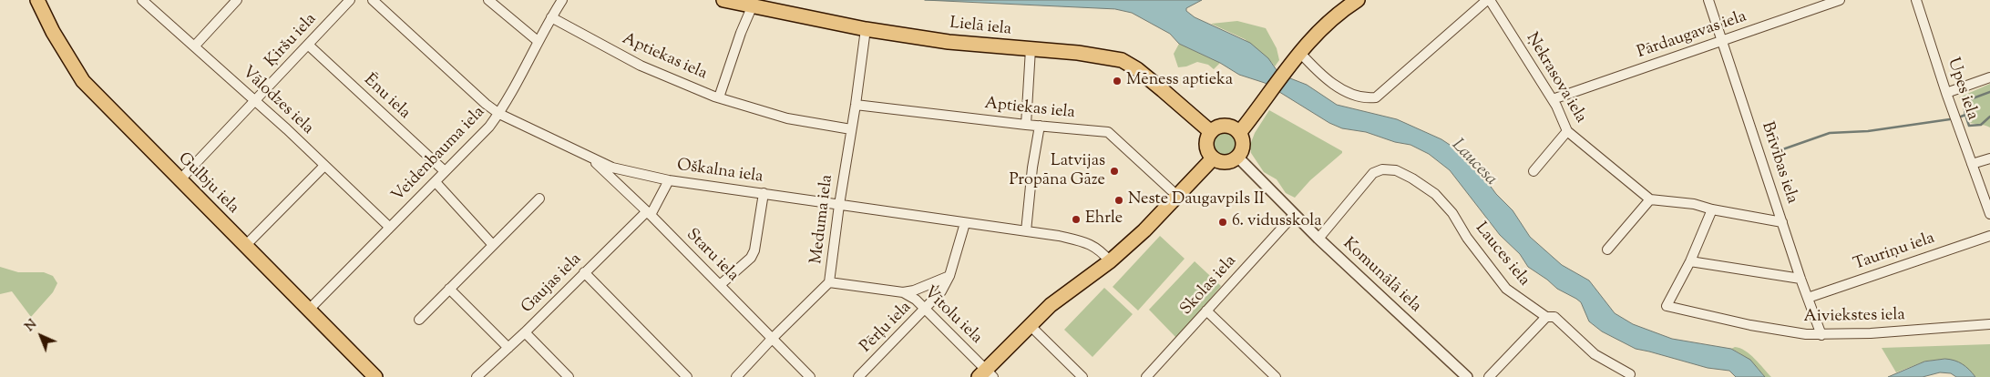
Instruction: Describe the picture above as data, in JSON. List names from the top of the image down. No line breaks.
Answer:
{"streets":{"main road":["Lielā iela","Gulbju iela"],"street":["Pārdaugavas iela","Ķiršu iela","Aptiekas iela","Ņekrasova iela","Upes iela","Ēnu iela","Vālodzes iela","Veidenbauma iela","Brīvības iela","Oškalna iela","Meduma iela","Tauriņu iela","Lauces iela","Staru iela","Komunālā iela","Gaujas iela","Skolas iela","Vītolu iela","Aiviekstes iela","Pērļu iela"]},"crossings":[["Lielā iela","Meduma iela"],["Lielā iela","Komunālā iela"],["Pārdaugavas iela","Ņekrasova iela"],["Pārdaugavas iela","Brīvības iela"],["Ķiršu iela","Ēnu iela"],["Ķiršu iela","Vālodzes iela"],["Ķiršu iela","Gulbju iela"],["Aptiekas iela","Veidenbauma iela"],["Aptiekas iela","Meduma iela"],["Ēnu iela","Veidenbauma iela"],["Vālodzes iela","Veidenbauma iela"],["Veidenbauma iela","Oškalna iela"],["Veidenbauma iela","Gulbju iela"],["Brīvības iela","Tauriņu iela"],["Brīvības iela","Aiviekstes iela"],["Oškalna iela","Meduma iela"],["Oškalna iela","Staru iela"],["Oškalna iela","Gaujas iela"],["Oškalna iela","Pērļu iela"],["Meduma iela","Staru iela"],["Meduma iela","Vītolu iela"],["Lauces iela","Komunālā iela"],["Staru iela","Gaujas iela"],["Komunālā iela","Skolas iela"],["Vītolu iela","Pērļu iela"]],"water":["Laucesa"],"places":["Mēness aptieka","Latvijas Propāna Gāze","Neste Daugavpils II","Ehrle","6. vidusskola"],"north":"top left"}
